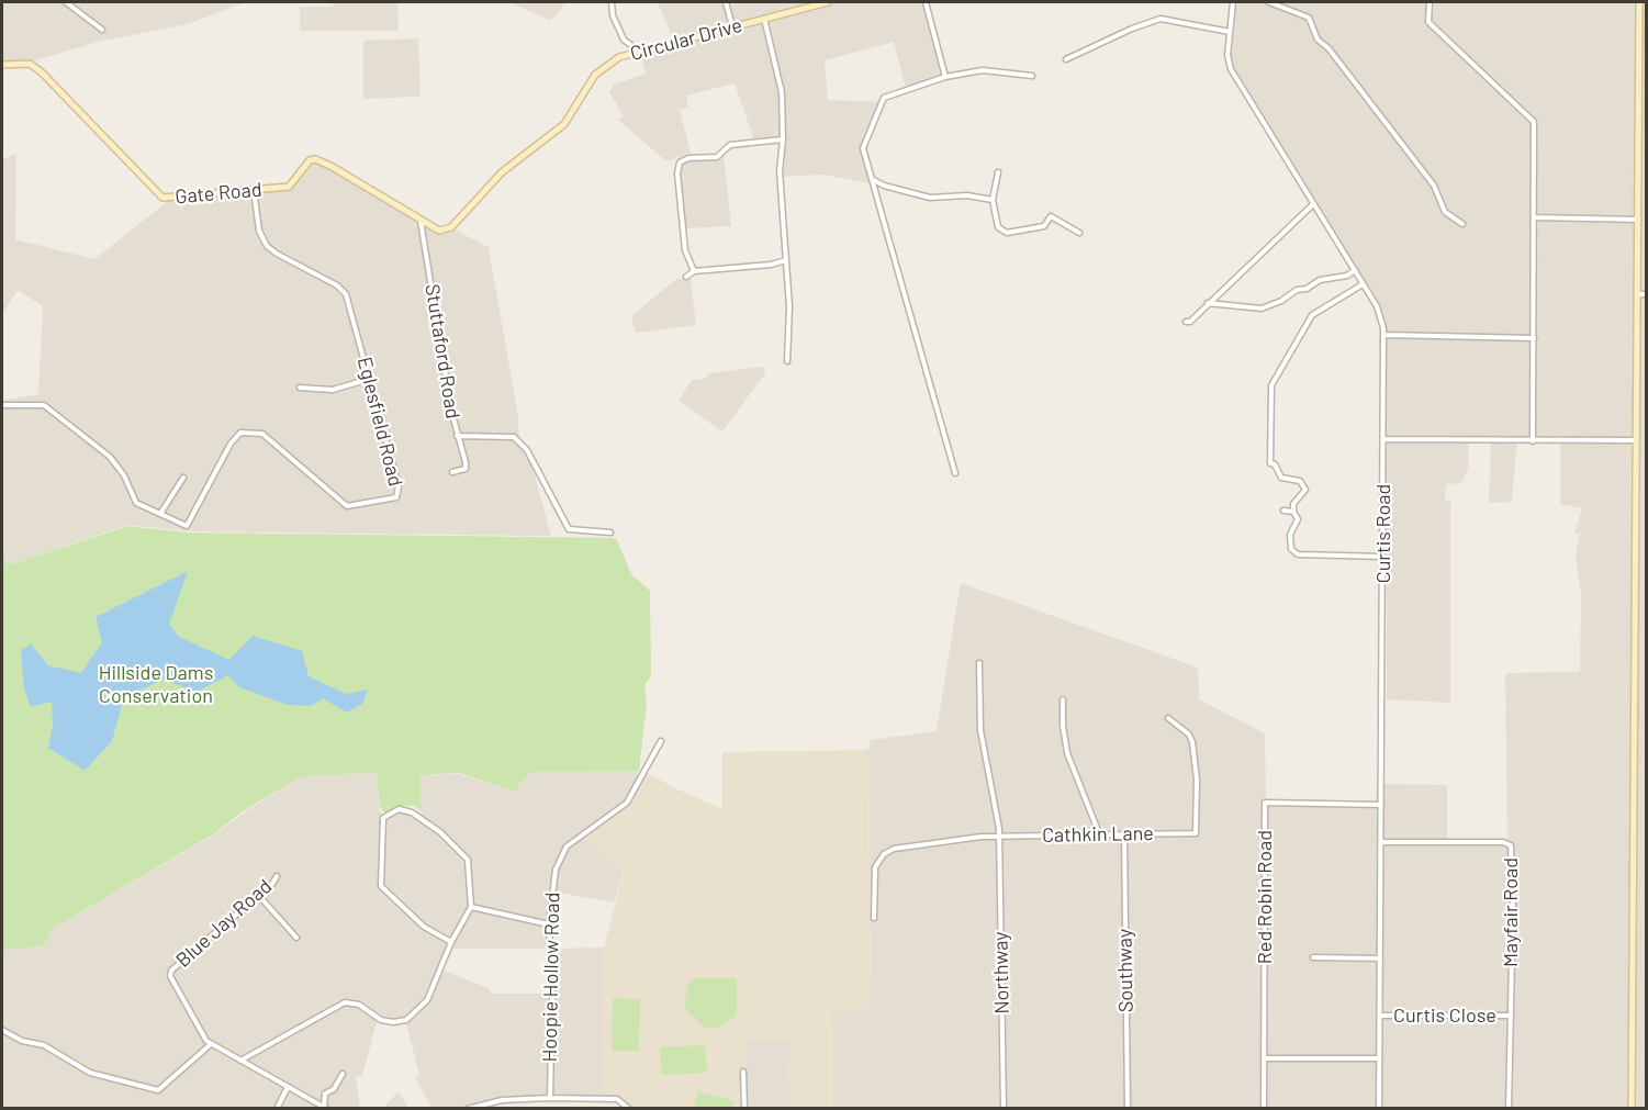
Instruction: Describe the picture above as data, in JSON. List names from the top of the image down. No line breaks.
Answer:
{"streets":{"street":["Circular Drive","Gate Road","Stuttaford Road","Eglesfield Road","Curtis Road","Cathkin Lane","Red Robin Road","Mayfair Road","Blue Jay Road","Southway","Northway","Hoopie Hollow Road","Curtis Close"]},"crossings":[["Circular Drive","Gate Road"],["Circular Drive","Stuttaford Road"],["Gate Road","Stuttaford Road"],["Gate Road","Eglesfield Road"],["Curtis Road","Red Robin Road"],["Curtis Road","Mayfair Road"],["Curtis Road","Curtis Close"],["Cathkin Lane","Southway"],["Cathkin Lane","Northway"],["Mayfair Road","Curtis Close"]],"parks":["Hillside Dams Conservation"]}
